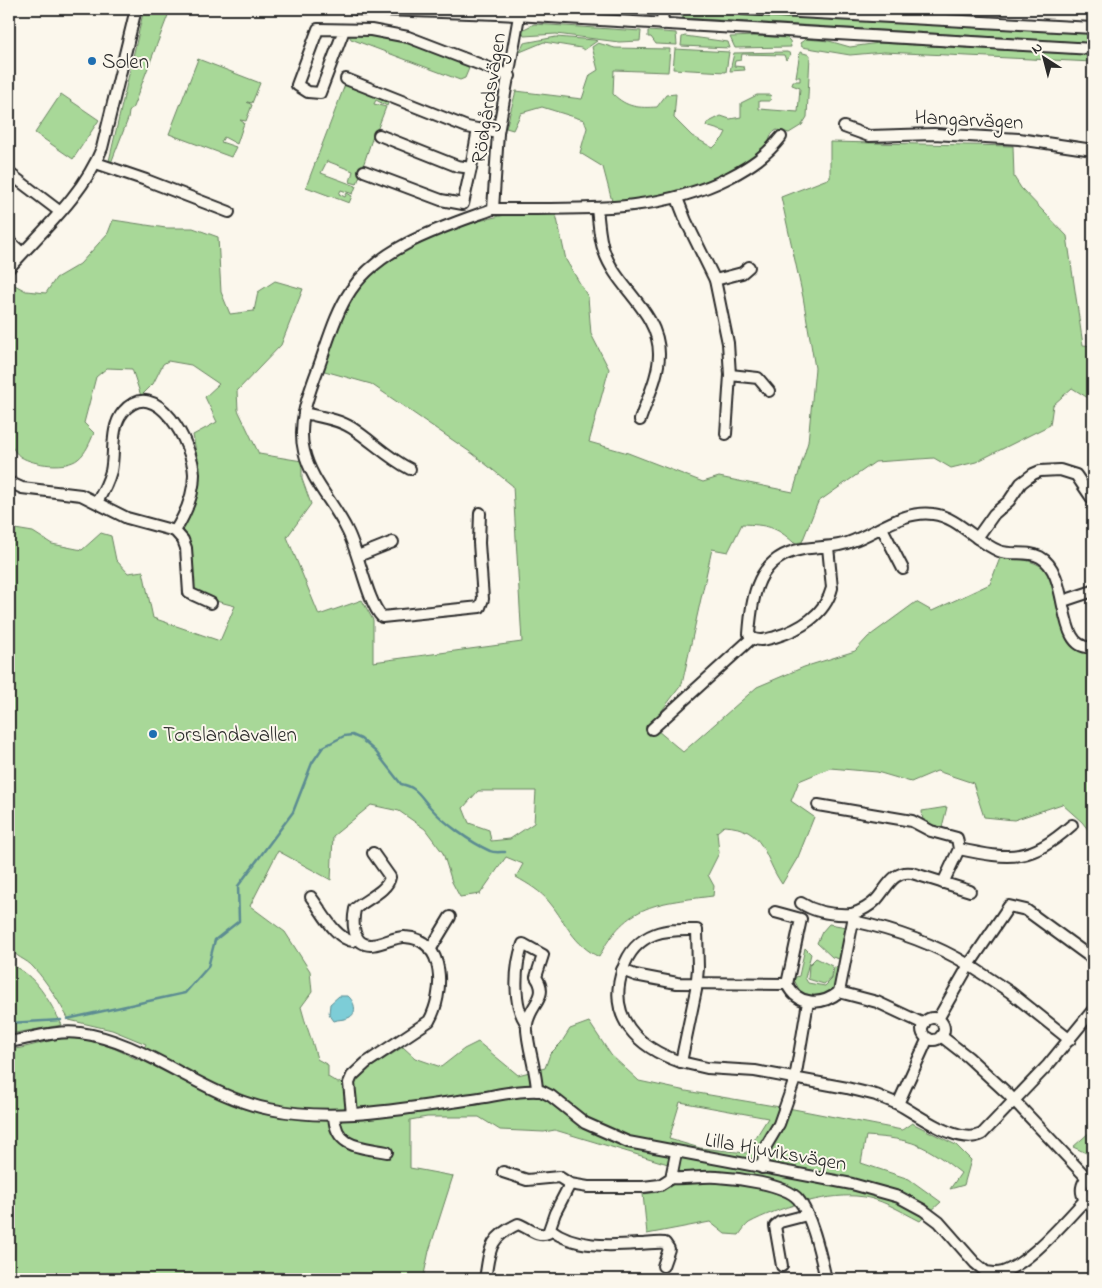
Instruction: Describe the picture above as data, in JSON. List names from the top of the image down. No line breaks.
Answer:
{"streets":{"street":["Rödgårdsvägen","Hangarvägen","Lilla Hjuviksvägen"]},"places":["Solen","Torslandavallen"],"north":"top left"}
